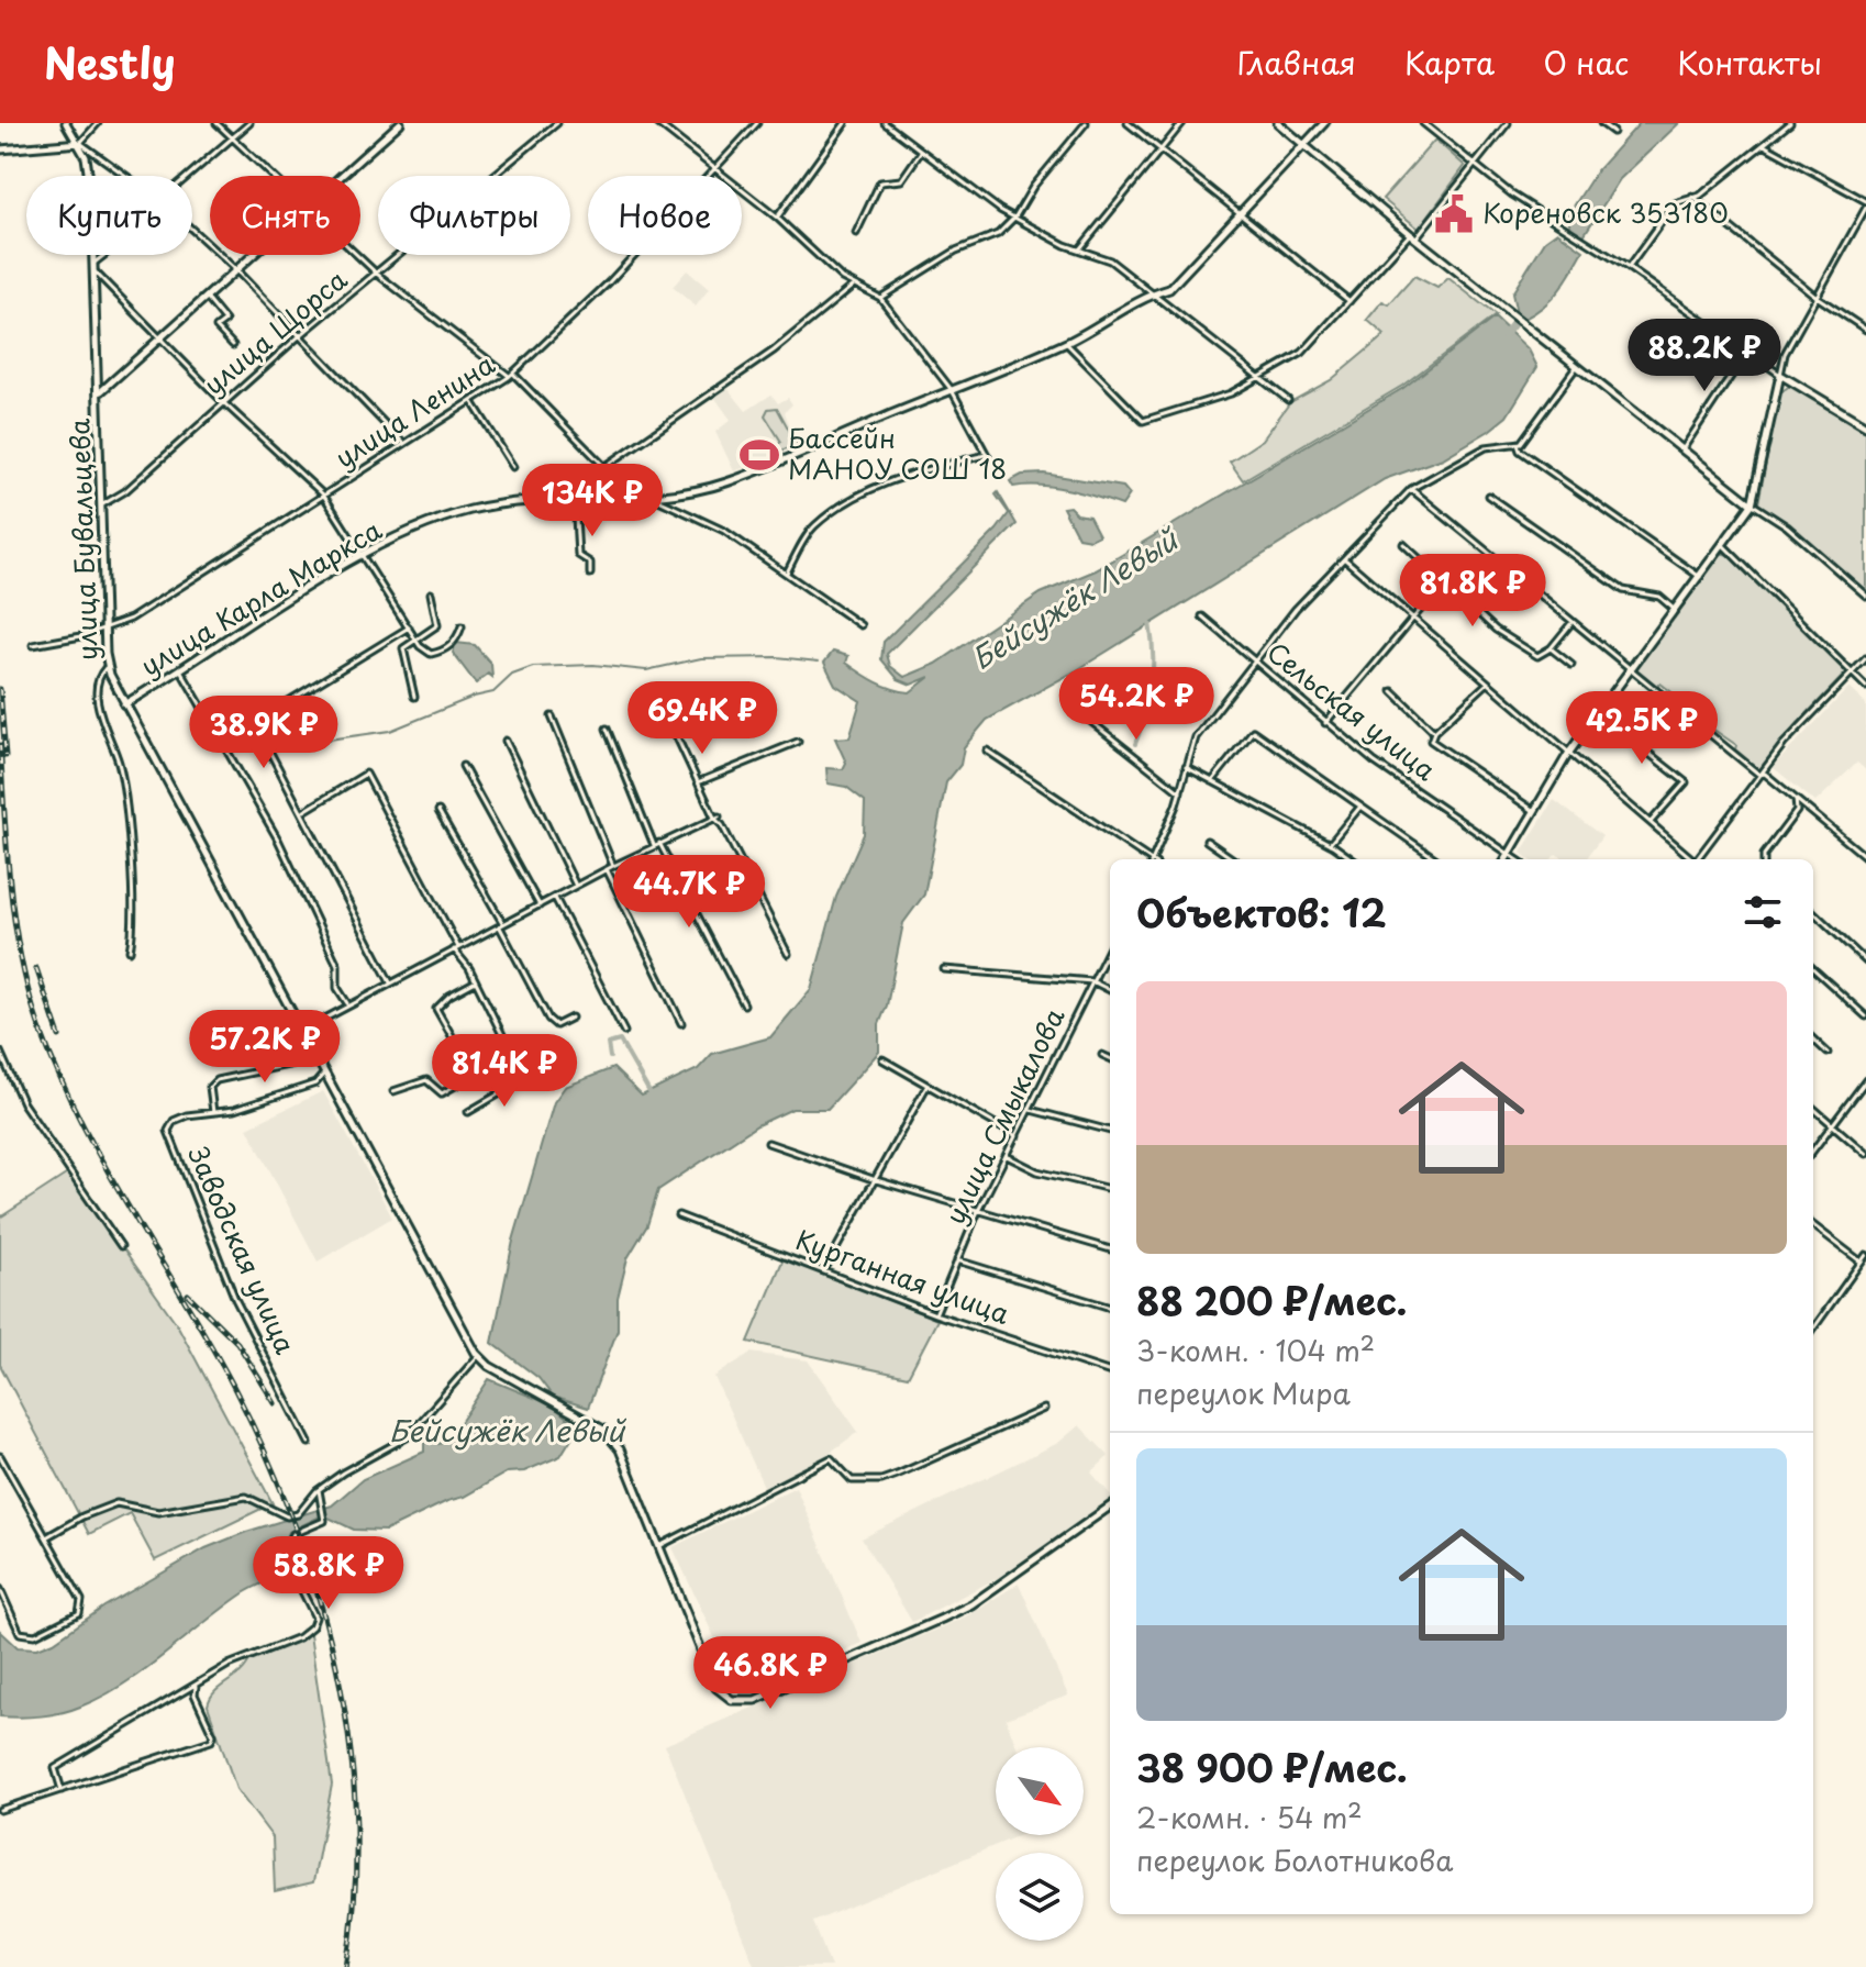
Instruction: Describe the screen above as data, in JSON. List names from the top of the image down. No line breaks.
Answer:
{"streets":{"street":["улица Щорса","улица Ленина","улица Бувальцева","улица Карла Маркса","Сельская улица","улица Смыкалова","Заводская улица","Курганная улица"]},"crossings":[["улица Щорса","улица Бувальцева"],["улица Ленина","улица Бувальцева"],["улица Бувальцева","улица Карла Маркса"],["улица Бувальцева","Заводская улица"],["улица Смыкалова","Курганная улица"]],"water":["Бейсужёк Левый"],"places":{"public building":["Кореновск 353180"],"sports":["Бассейн МАНОУ СОШ 18"]},"north":"bottom right","page":{"header":"Nestly","nav":["Главная","Карта","О нас","Контакты"],"chip":["Купить","Снять","Фильтры","Новое"],"price":["88.2K ₽","134K ₽","81.8K ₽","54.2K ₽","69.4K ₽","42.5K ₽","38.9K ₽","44.7K ₽","57.2K ₽","81.4K ₽","58.8K ₽","46.8K ₽"],"heading":"Объектов: 12","list":[{"name":"88 200 ₽/мес.","note":"3-комн. · 104 m² · переулок Мира"},{"name":"38 900 ₽/мес.","note":"2-комн. · 54 m² · переулок Болотникова"}]}}
